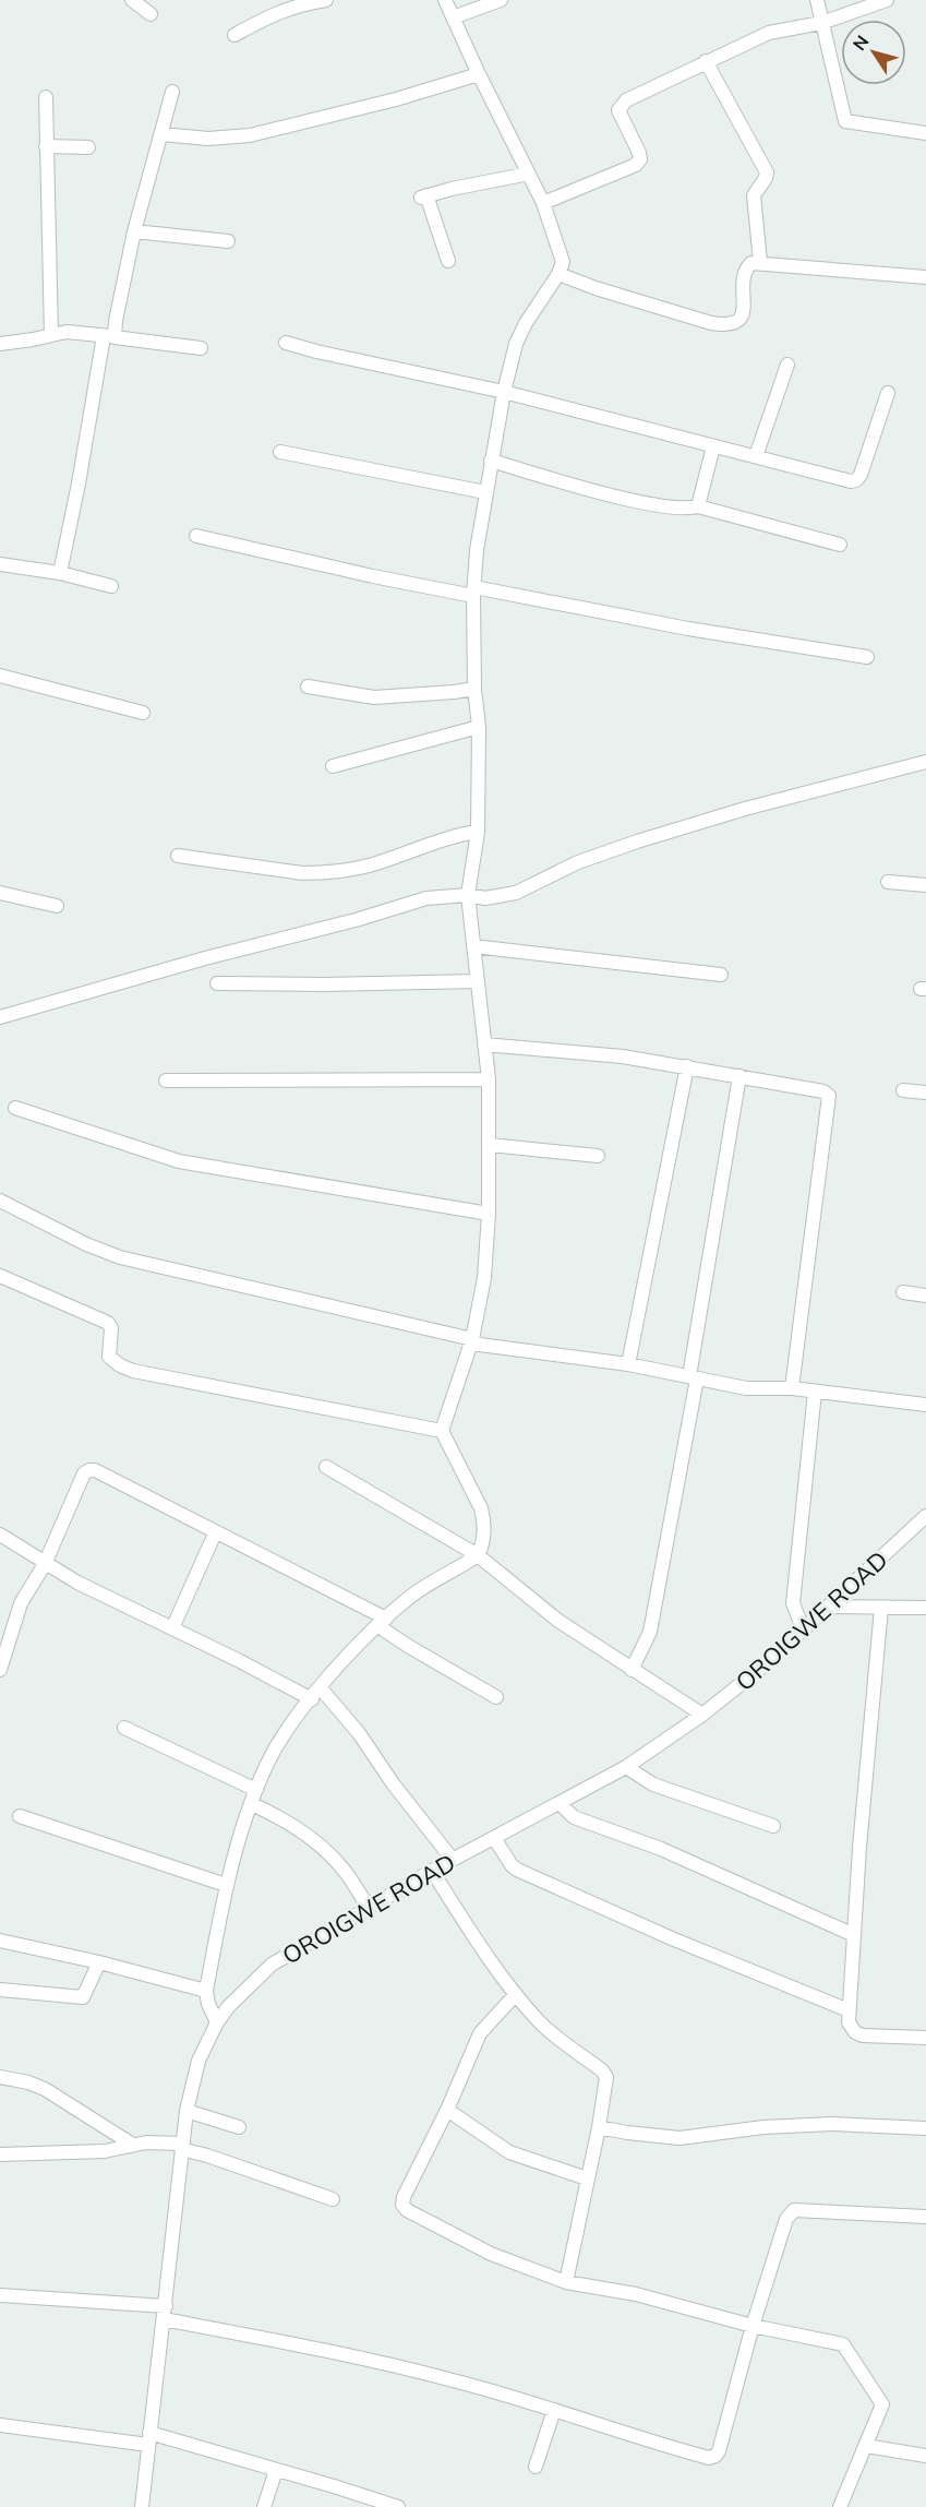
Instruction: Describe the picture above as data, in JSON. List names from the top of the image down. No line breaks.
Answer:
{"streets":{"street":["OROIGWE ROAD"]},"north":"top left"}
